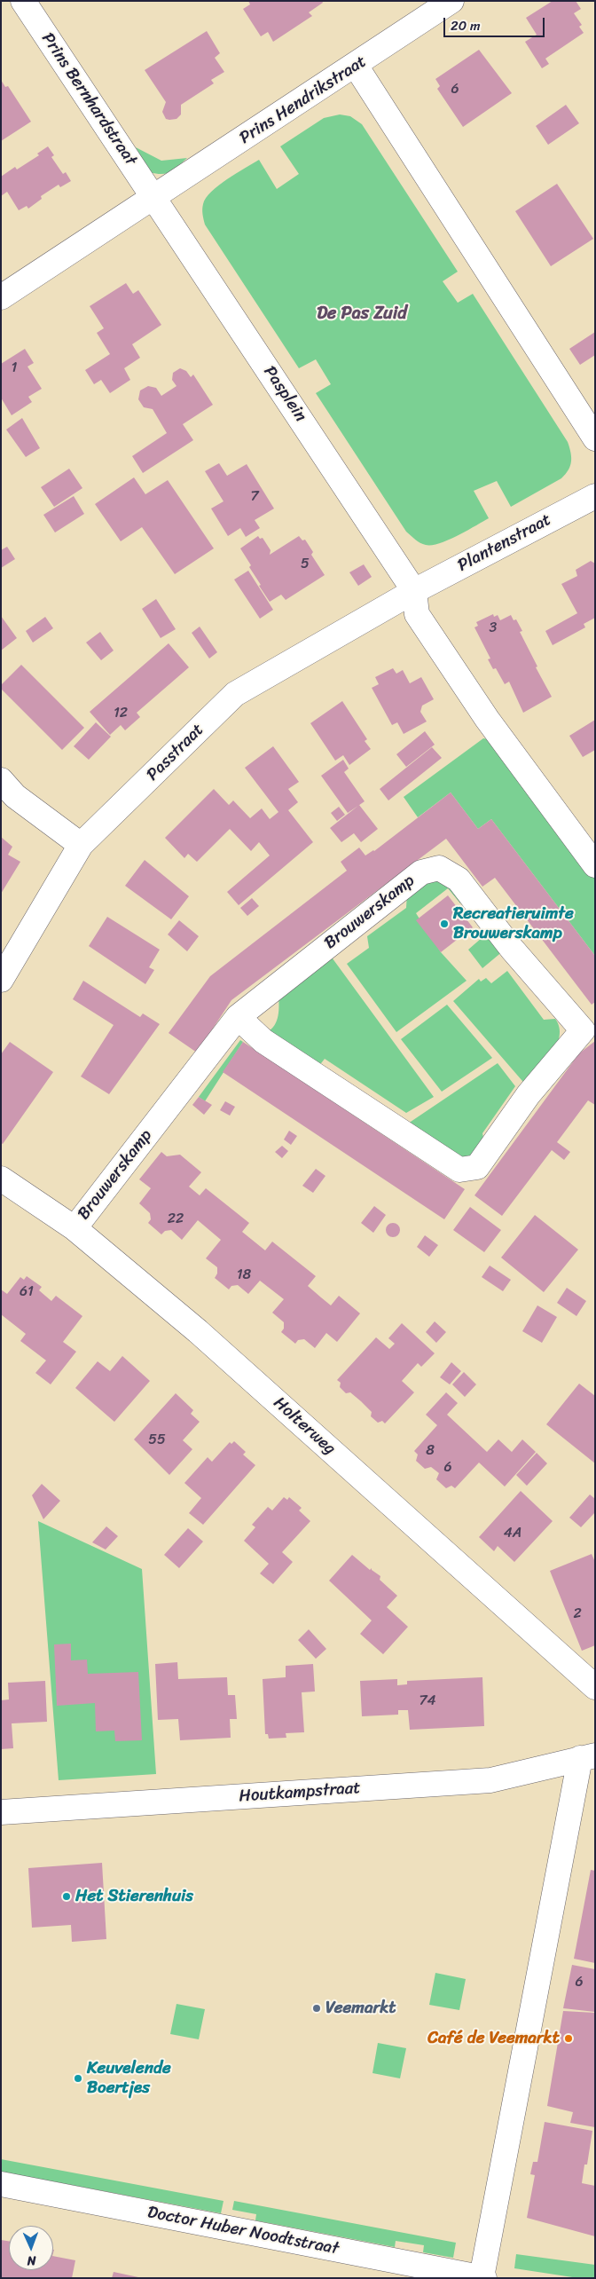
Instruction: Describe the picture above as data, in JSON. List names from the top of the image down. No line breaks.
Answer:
{"streets":{"street":["Prins Bernhardstraat","Prins Hendrikstraat","Pasplein","Plantenstraat","Passtraat","Brouwerskamp","Holterweg","Houtkampstraat","Doctor Huber Noodtstraat"]},"crossings":[["Prins Bernhardstraat","Prins Hendrikstraat"],["Prins Bernhardstraat","Pasplein"],["Prins Hendrikstraat","Pasplein"],["Pasplein","Plantenstraat"],["Pasplein","Passtraat"],["Plantenstraat","Passtraat"],["Brouwerskamp","Holterweg"]],"districts":["De Pas Zuid"],"places":["Recreatieruimte Brouwerskamp","Het Stierenhuis","Veemarkt","Café de Veemarkt","Keuvelende Boertjes"],"house_numbers":["6","1","7","5","3","12","22","18","61","55","8","6","4A","2","74","6"],"scale_bar":"20 m","north":"bottom"}
